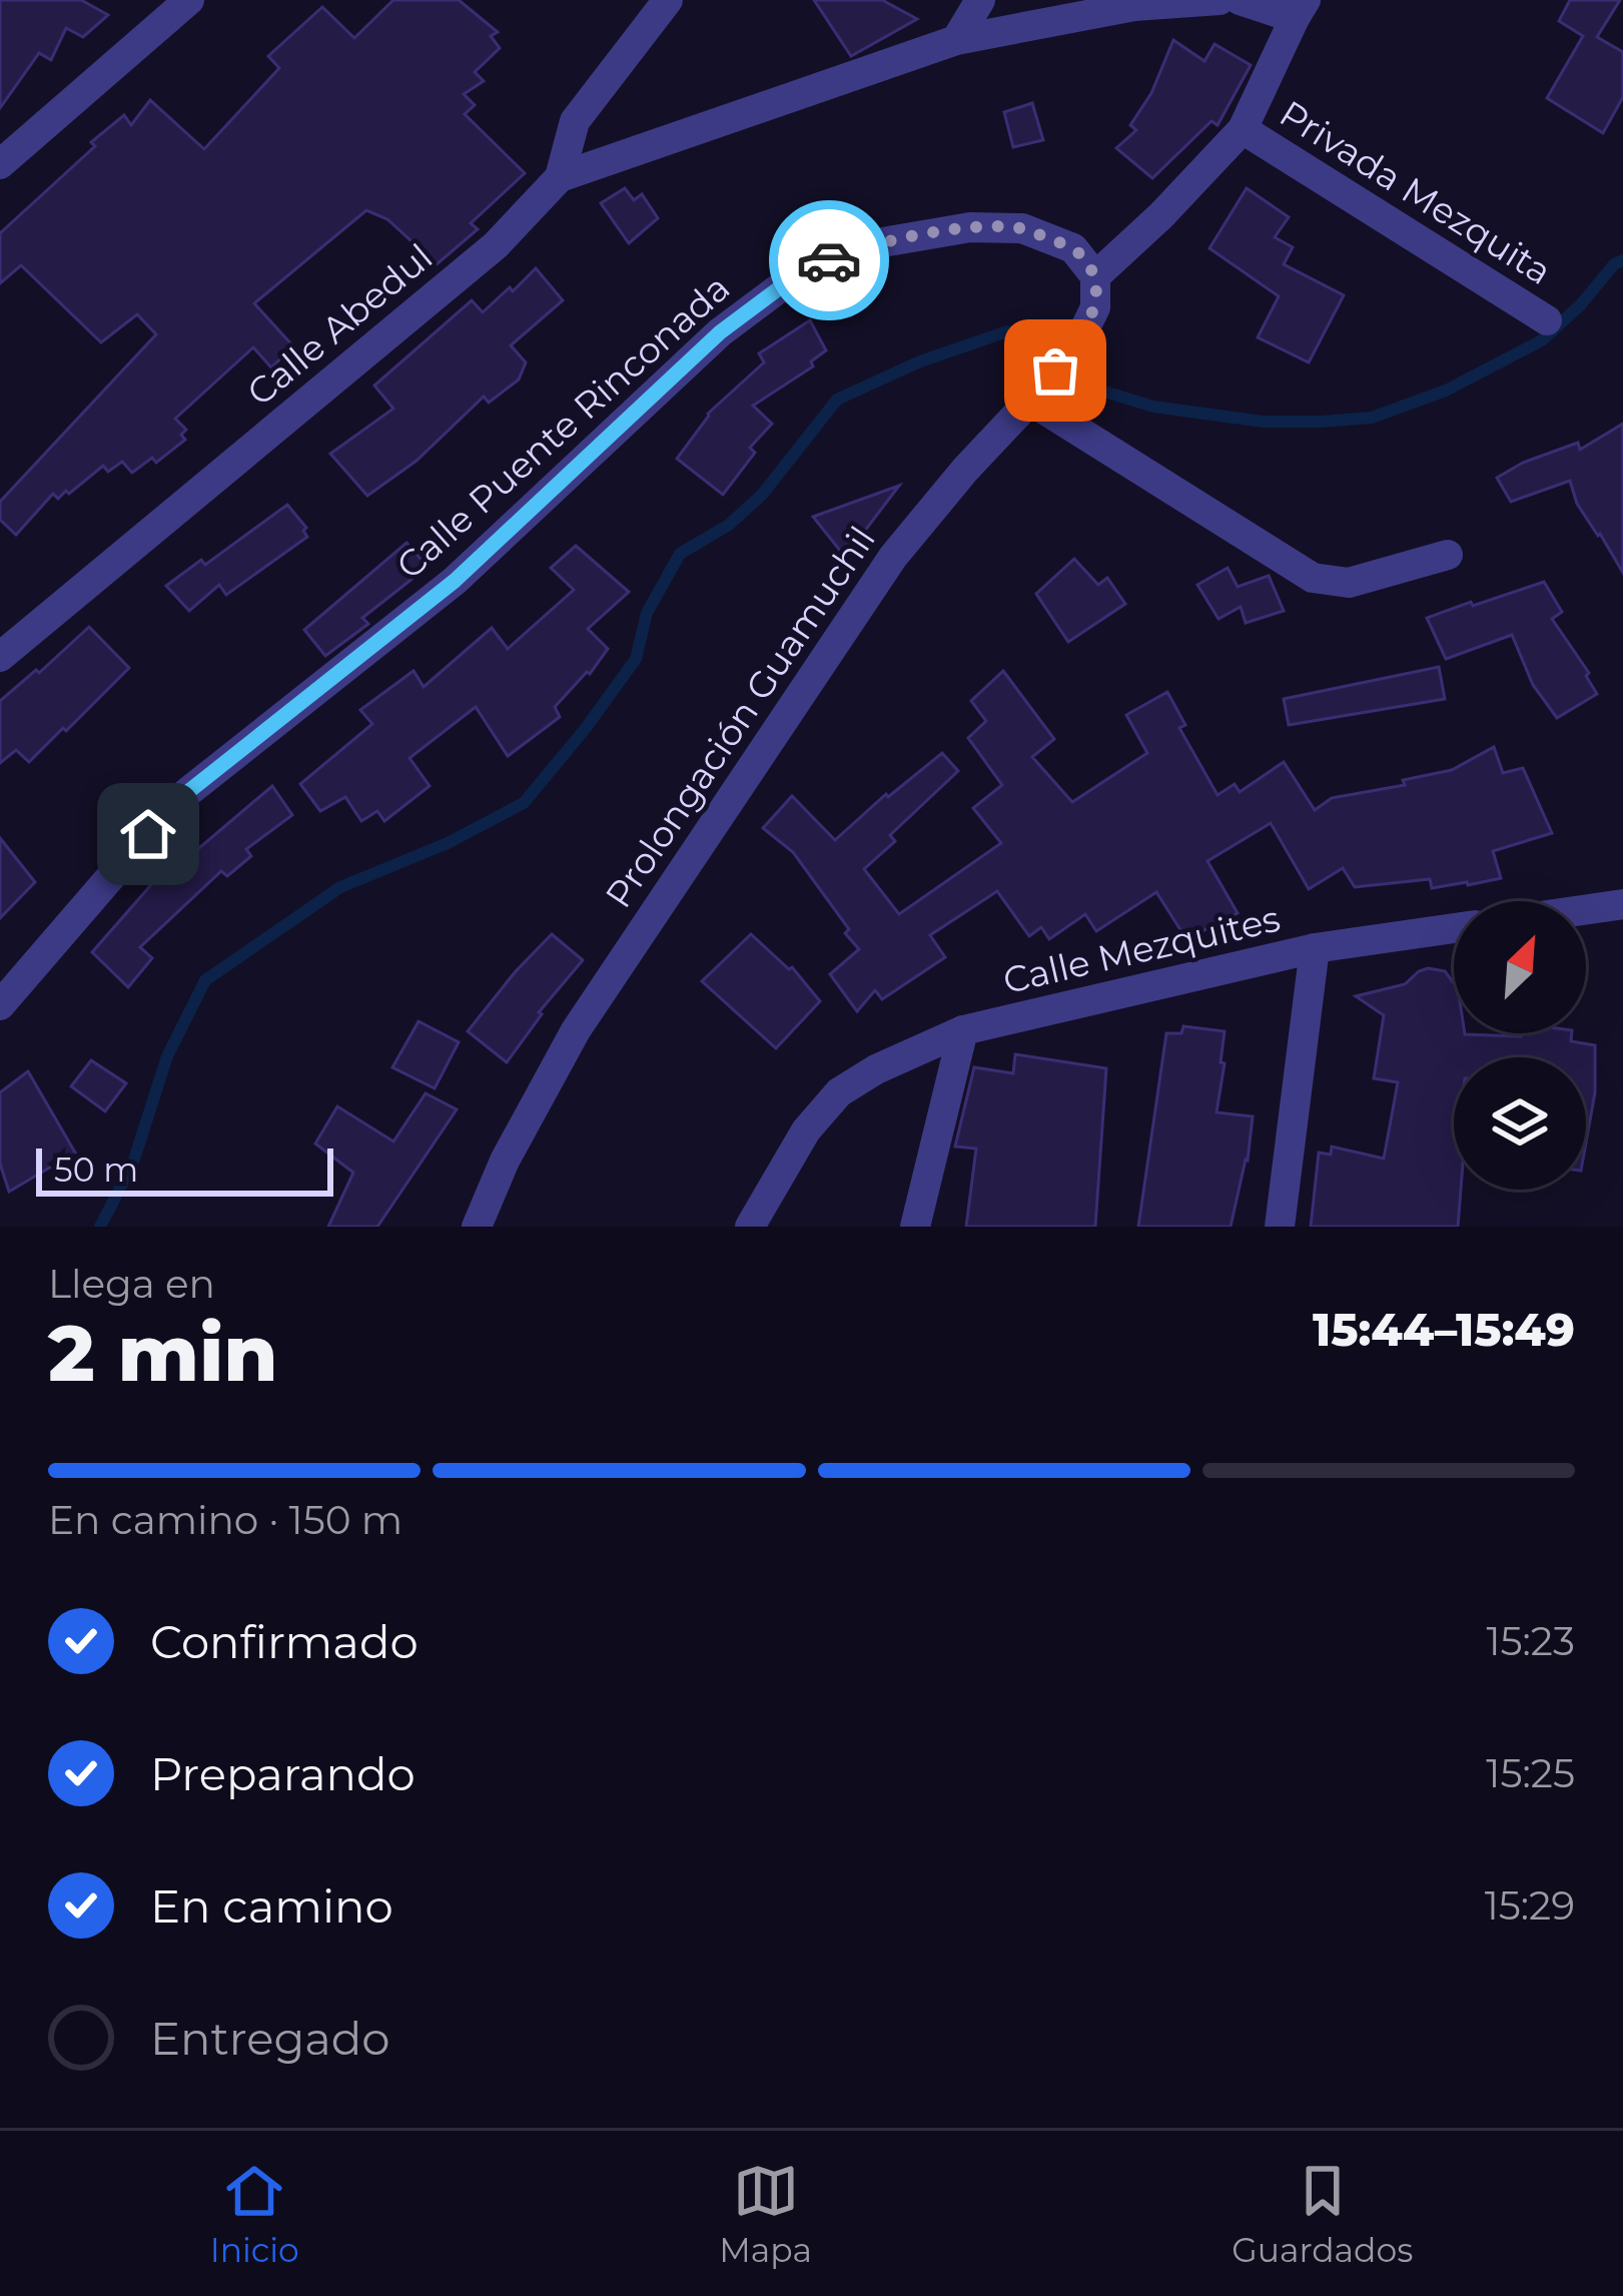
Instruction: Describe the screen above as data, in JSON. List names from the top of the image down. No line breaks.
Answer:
{"streets":{"street":["Privada Mezquita","Calle Abedul","Calle Puente Rinconada","Prolongación Guamuchil","Calle Mezquites"]},"crossings":[["Calle Puente Rinconada","Prolongación Guamuchil"]],"scale_bar":"50 m","north":"top right","page":{"scale":"50 m","heading":["2 min","Llega en","15:44–15:49"],"bar":"En camino · 150 m","list":[["Confirmado","15:23"],["Preparando","15:25"],["En camino","15:29"],"Entregado"],"tabs":["Inicio","Mapa","Guardados"]}}
